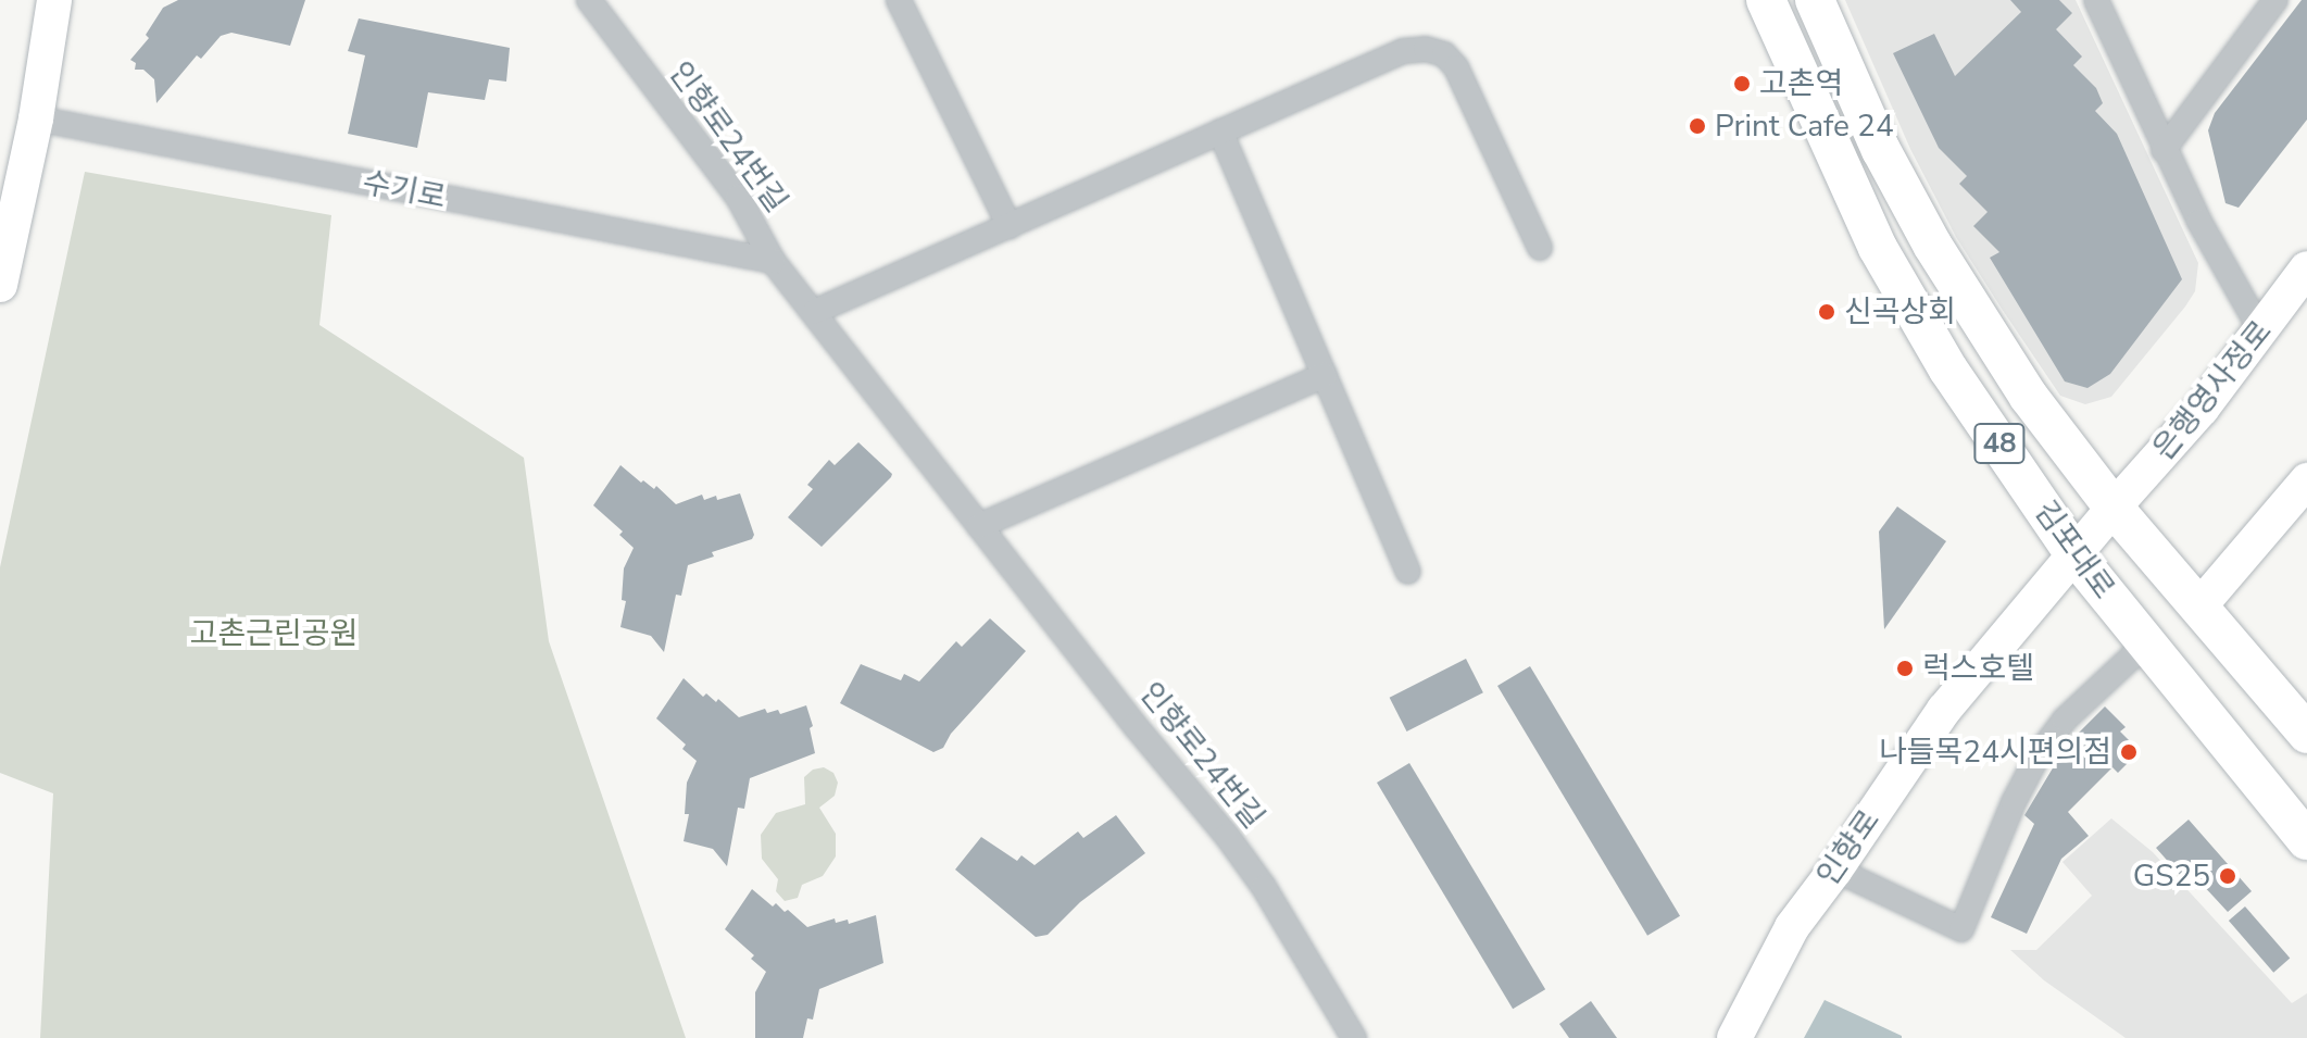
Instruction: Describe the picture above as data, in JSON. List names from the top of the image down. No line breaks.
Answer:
{"streets":{"main road":["48","김포대로"],"street":["인향로24번길","수기로","은행영사정로","인향로"]},"crossings":[["인향로24번길","수기로"],["은행영사정로","김포대로"],["은행영사정로","인향로"],["김포대로","인향로"]],"parks":["고촌근린공원"],"places":["고촌역","Print Cafe 24","신곡상회","럭스호텔","나들목24시편의점","GS25"]}
